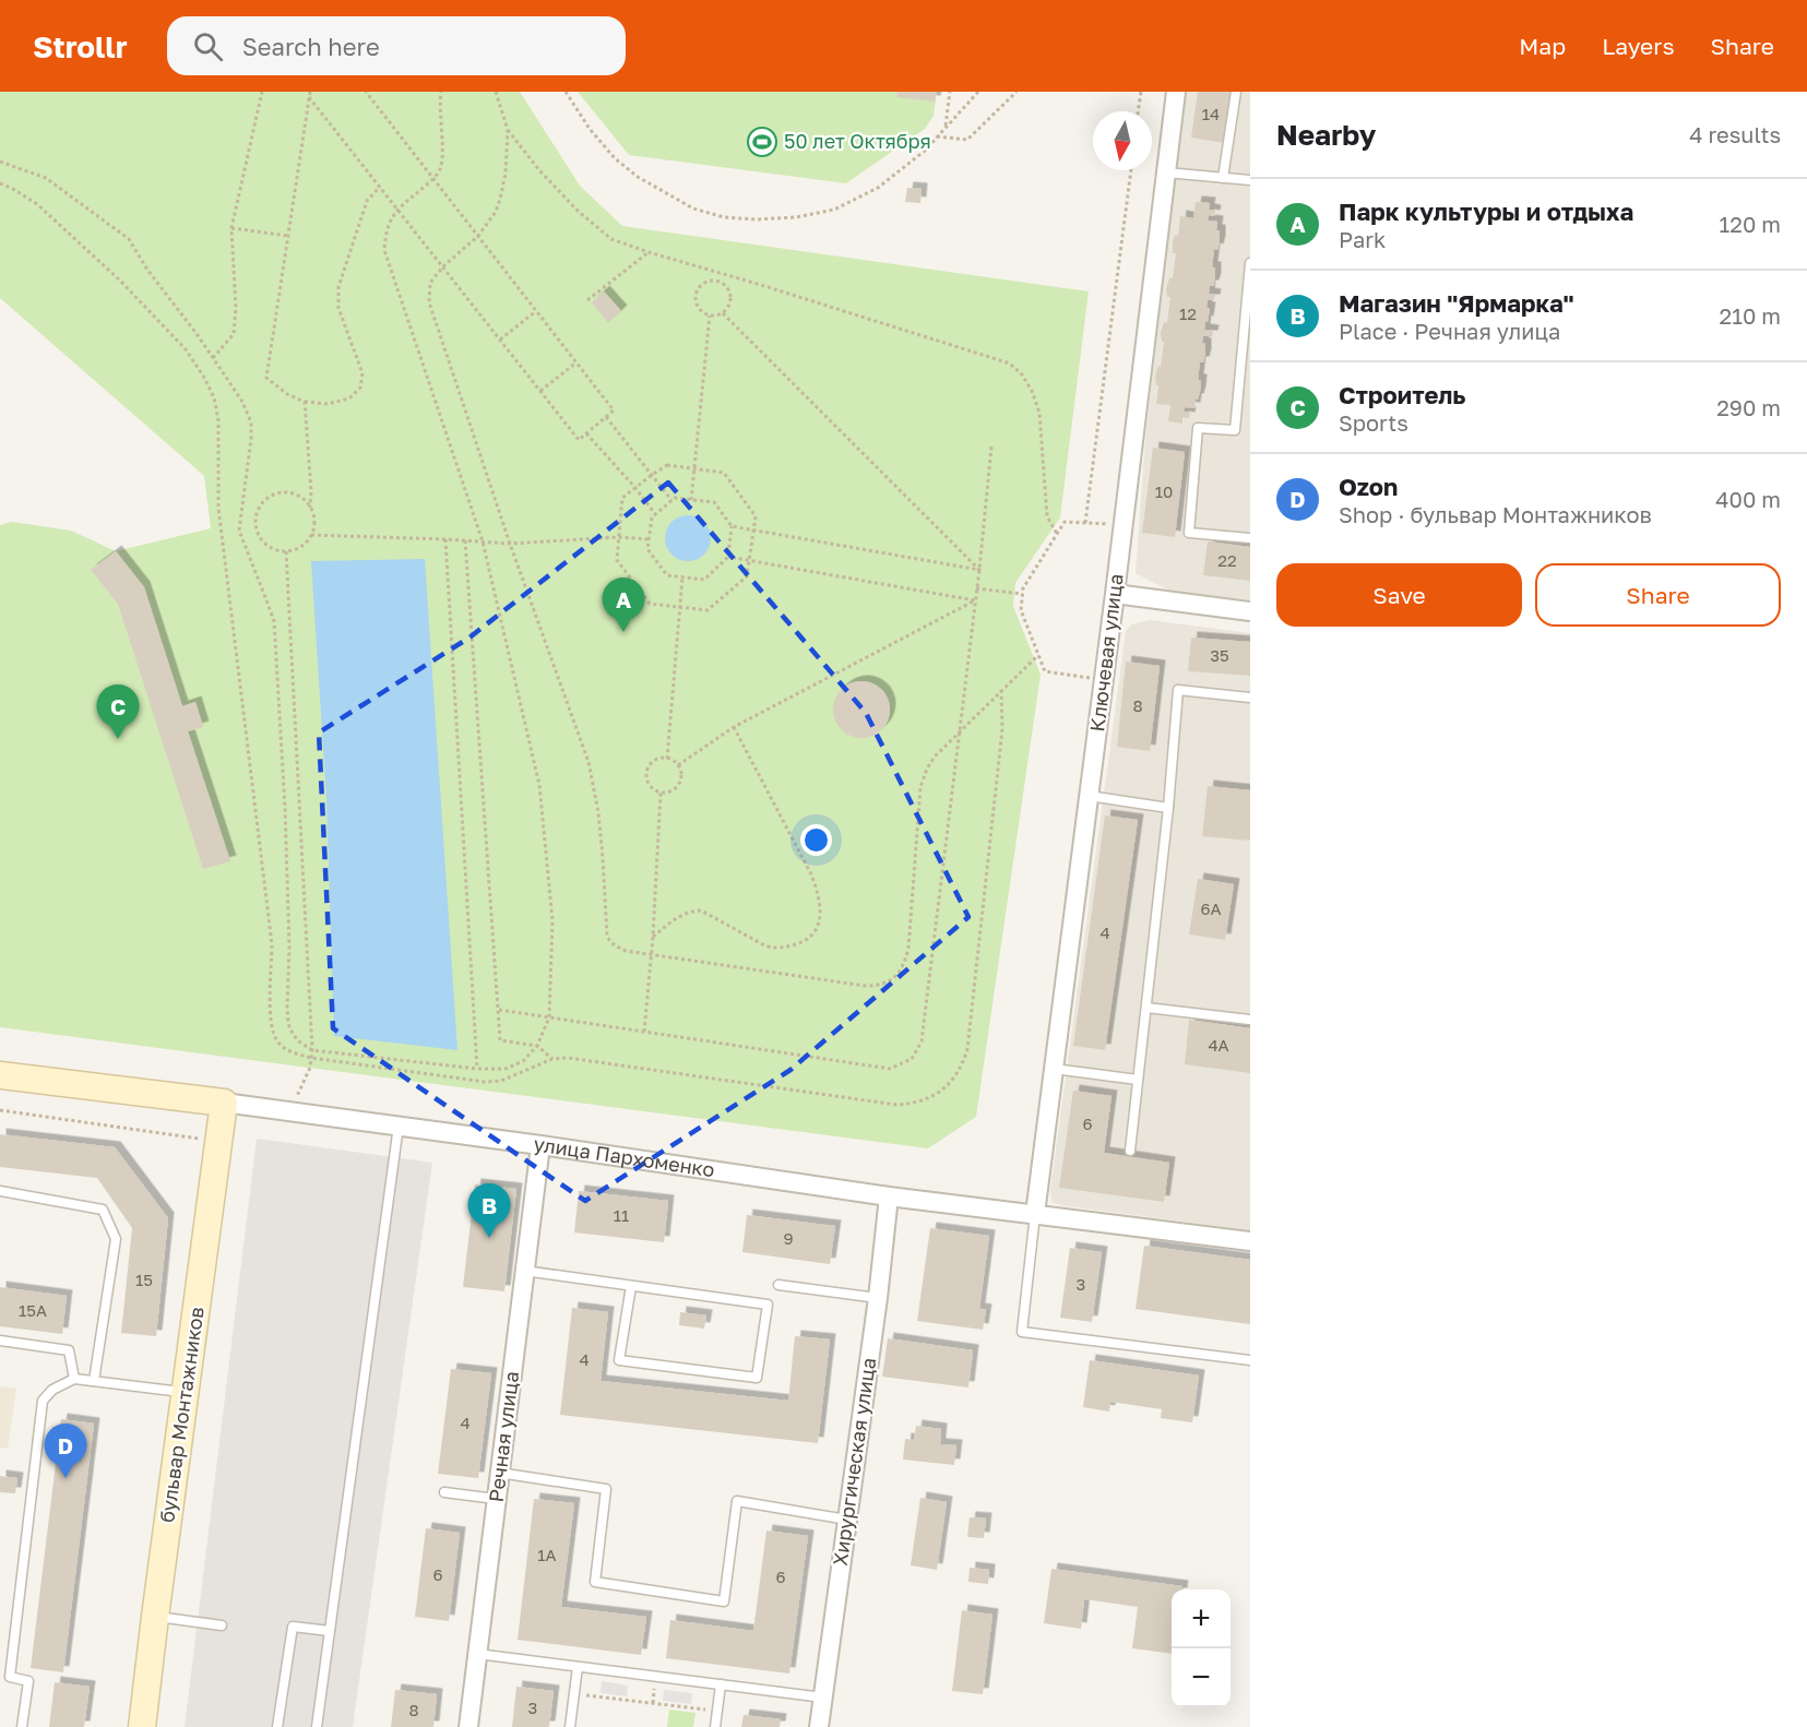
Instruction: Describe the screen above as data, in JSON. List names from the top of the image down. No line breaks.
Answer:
{"streets":{"street":["Ключевая улица","улица Пархоменко","бульвар Монтажников","Речная улица","Хирургическая улица"]},"crossings":[["Ключевая улица","улица Пархоменко"],["улица Пархоменко","бульвар Монтажников"],["улица Пархоменко","Речная улица"],["улица Пархоменко","Хирургическая улица"]],"places":{"sports":["50 лет Октября"]},"house_numbers":["14","12","10","22","35","8","6А","4","4А","6","11","9","15","3","15А","4","4","1А","6","6","3","8"],"north":"bottom","page":{"header":"Strollr","search":"Search here","nav":["Map","Layers","Share"],"heading":["Nearby","4 results"],"list":[{"mark":"A","name":"Парк культуры и отдыха","note":"Park","value":"120 m"},{"mark":"B","name":"Магазин \"Ярмарка\"","note":"Place · Речная улица","value":"210 m"},{"mark":"C","name":"Строитель","note":"Sports","value":"290 m"},{"mark":"D","name":"Ozon","note":"Shop · бульвар Монтажников","value":"400 m"}],"buttons":["Save","Share"],"pins":["A","C","B","D"],"map_buttons":["+","−"]}}
